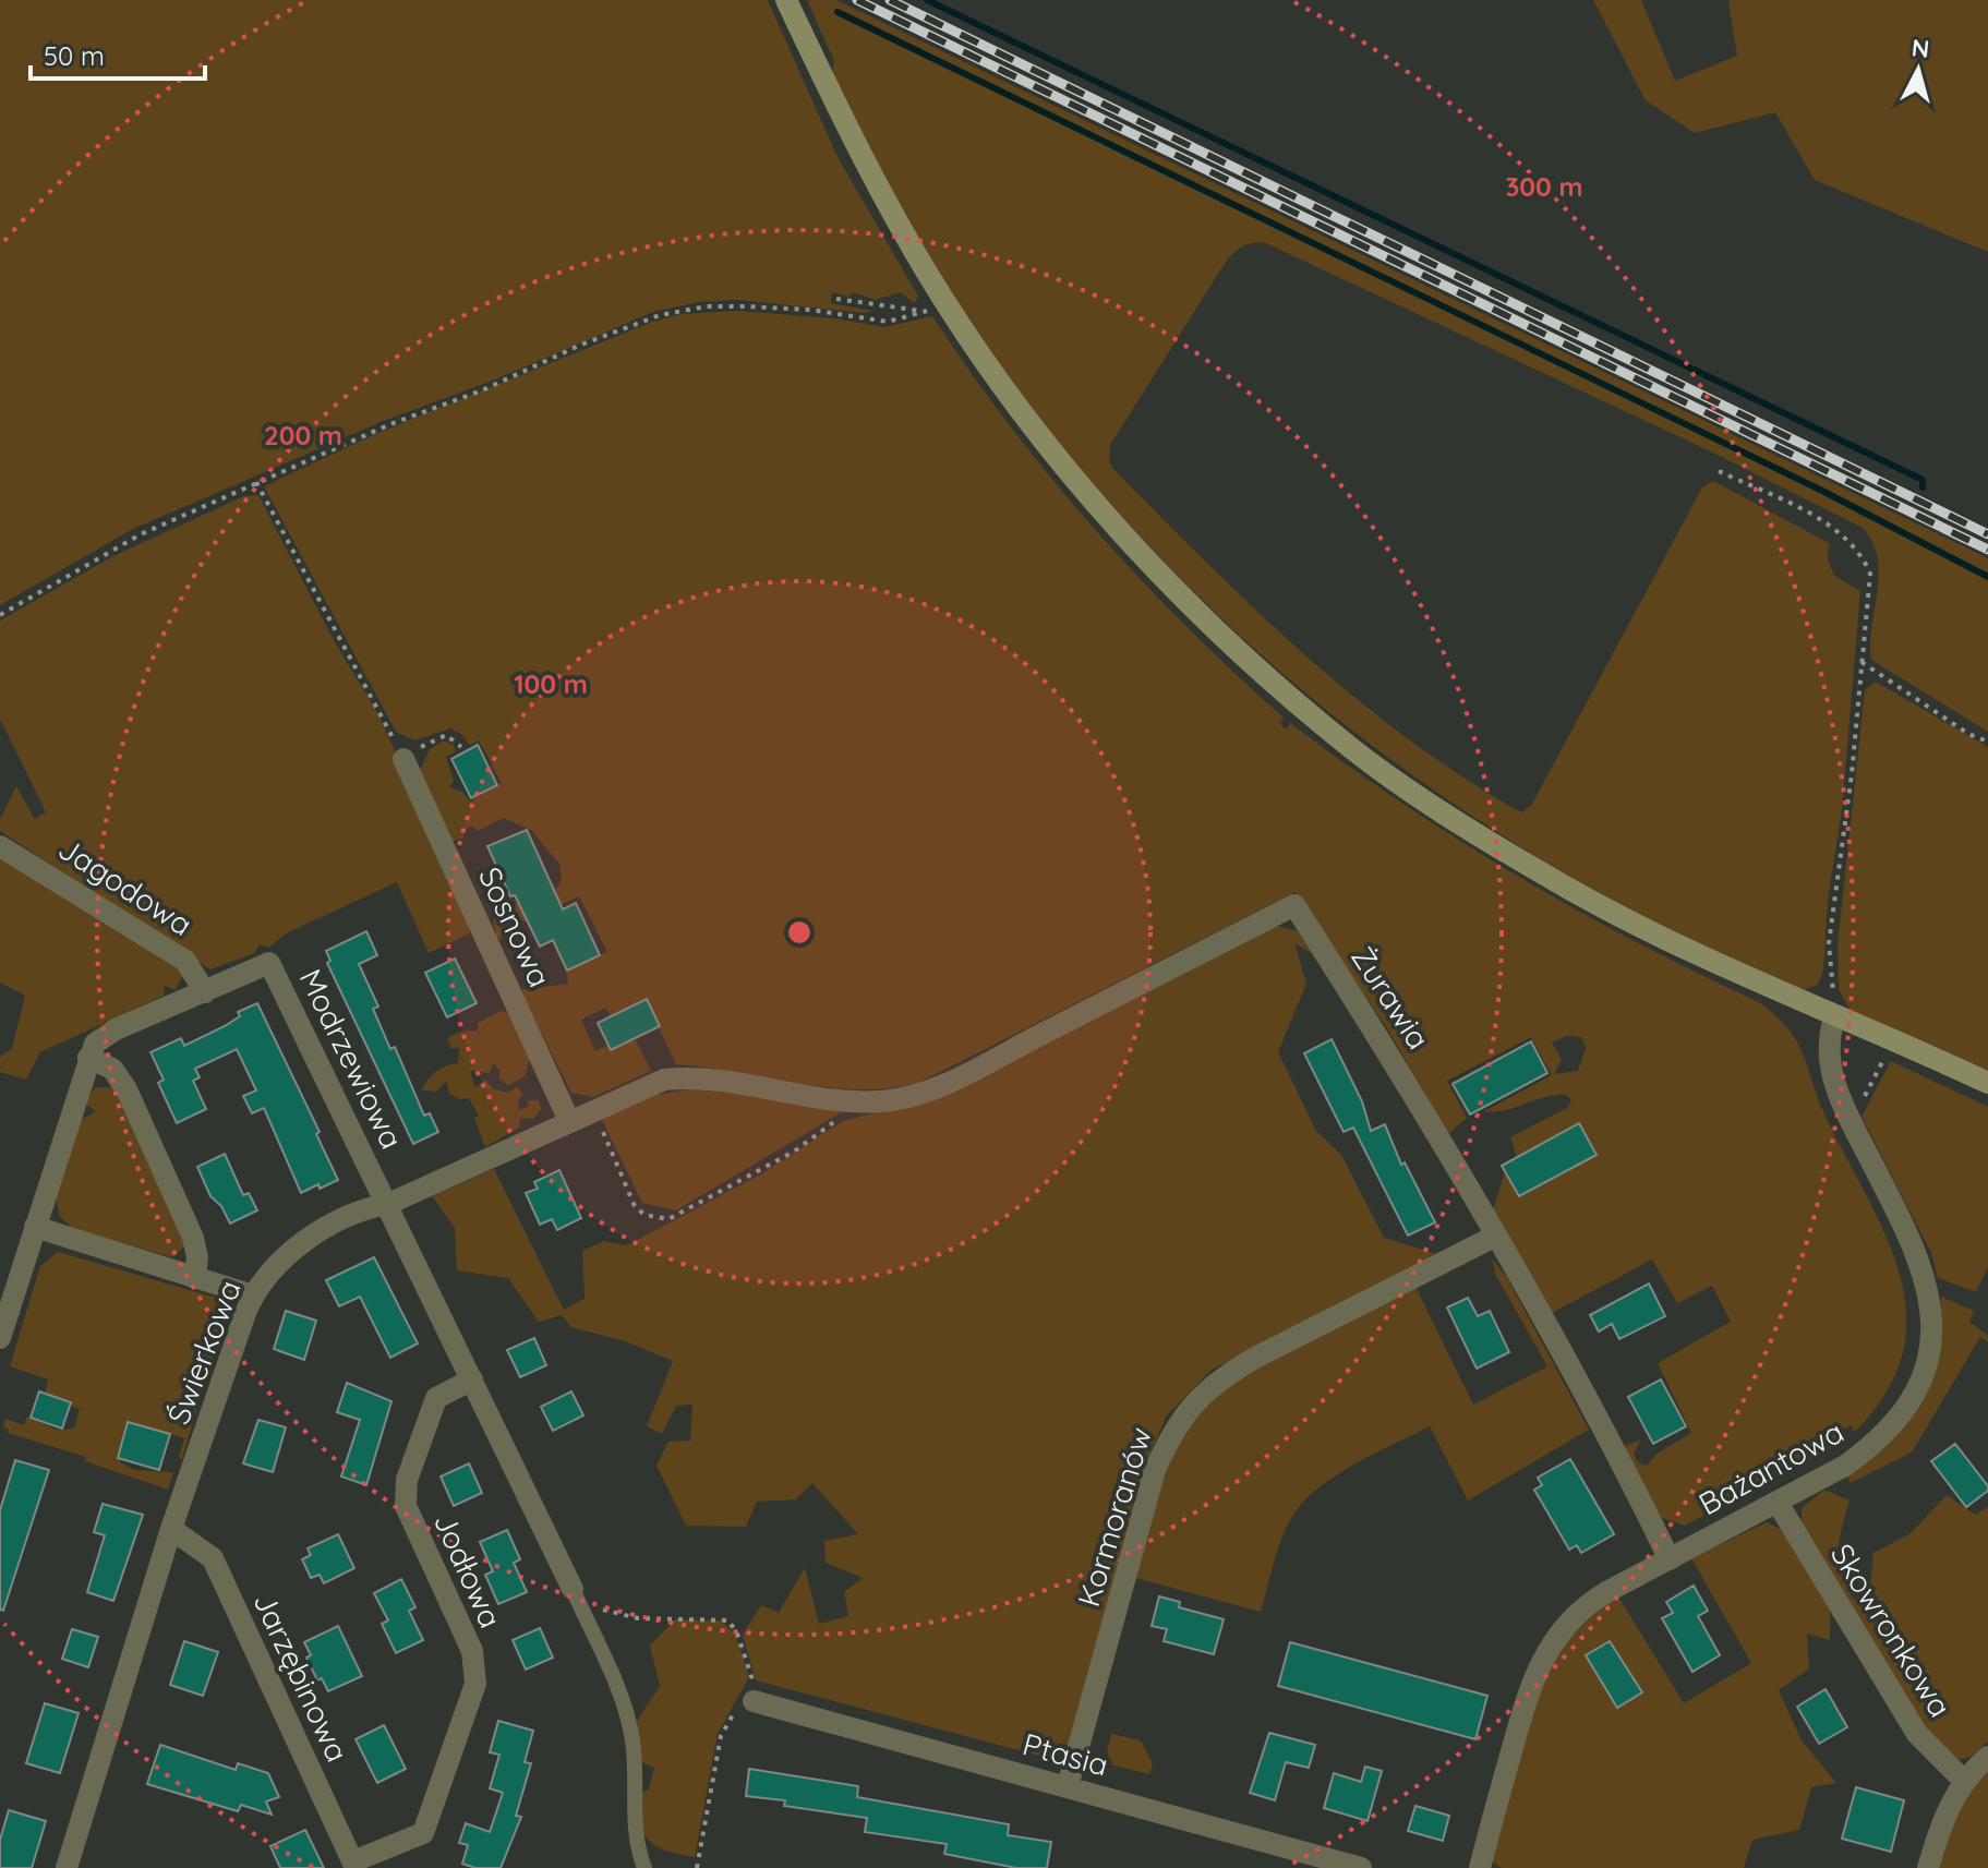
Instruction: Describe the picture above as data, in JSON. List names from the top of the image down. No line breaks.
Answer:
{"streets":{"street":["Jagodowa","Sosnowa","Żurawia","Modrzewiowa","Świerkowa","Bażantowa","Kormoranów","Jodłowa","Skowronkowa","Jarzębinowa","Ptasia"]},"crossings":[["Jagodowa","Modrzewiowa"],["Sosnowa","Świerkowa"],["Żurawia","Świerkowa"],["Żurawia","Bażantowa"],["Żurawia","Kormoranów"],["Modrzewiowa","Świerkowa"],["Modrzewiowa","Jodłowa"],["Świerkowa","Jarzębinowa"],["Bażantowa","Skowronkowa"],["Kormoranów","Ptasia"],["Jodłowa","Jarzębinowa"]],"scale_bar":"50 m","north":"top","rings":["300 m","200 m","100 m"]}
